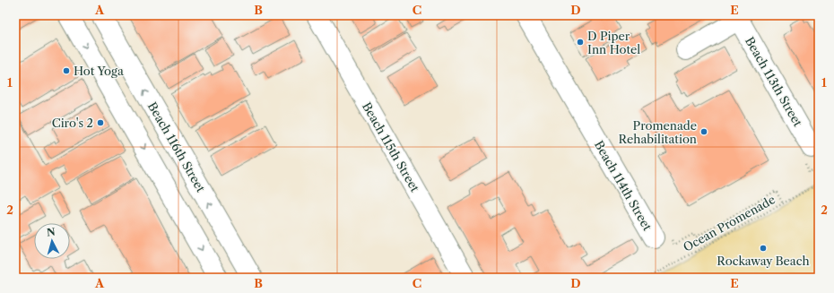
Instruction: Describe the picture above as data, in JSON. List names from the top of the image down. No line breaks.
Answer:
{"streets":{"street":["Beach 113th Street","Beach 116th Street","Beach 115th Street","Beach 114th Street"],"path":["Ocean Promenade"]},"crossings":[["Beach 114th Street","Ocean Promenade"]],"places":["D Piper Inn Hotel","Hot Yoga","Ciro's 2","Promenade Rehabilitation","Rockaway Beach"],"north":"top","grid":{"columns":["A","B","C","D","E"],"rows":["1","2"]}}
